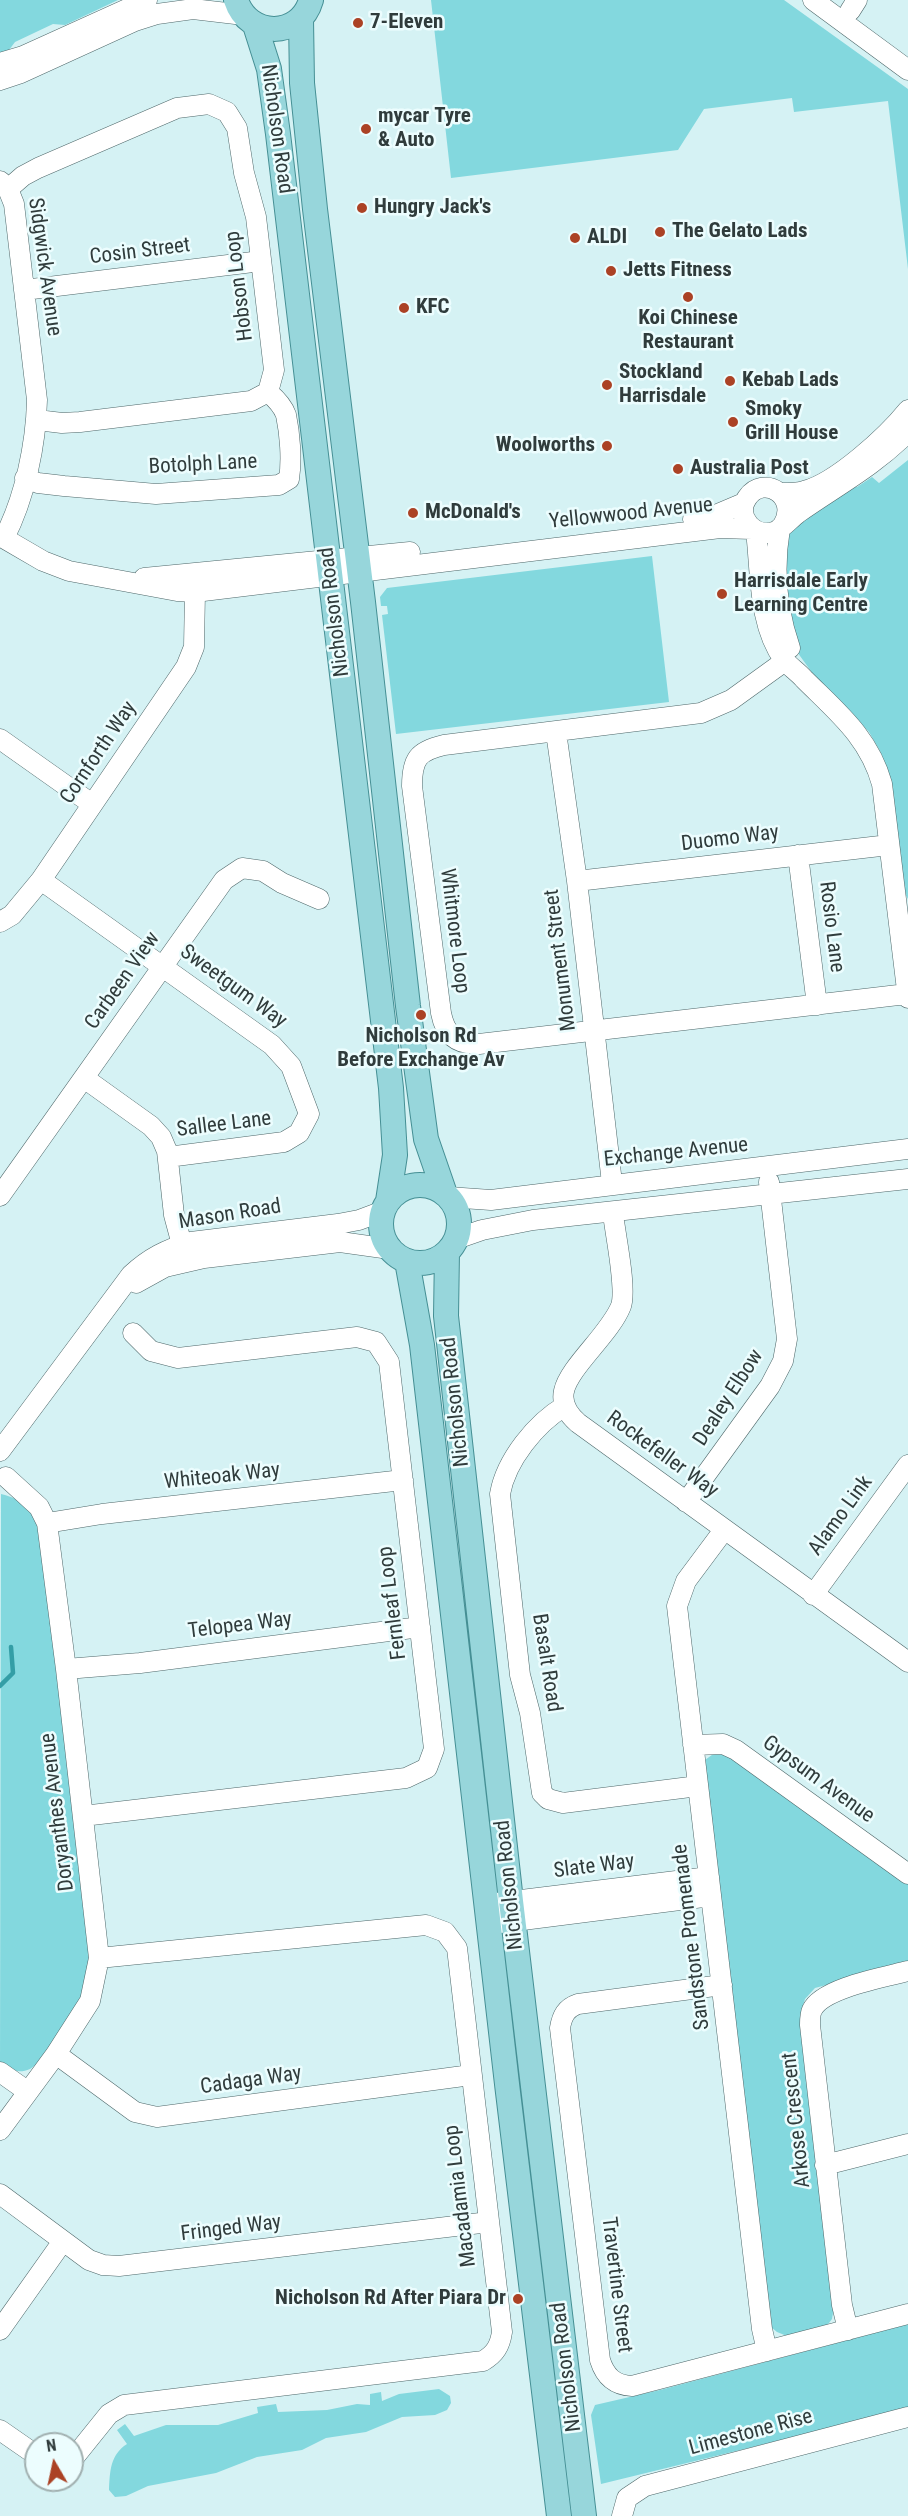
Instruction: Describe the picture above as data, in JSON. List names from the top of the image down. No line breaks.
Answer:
{"streets":{"main road":["Nicholson Road"],"street":["Cosin Street","Sidgwick Avenue","Hobson Loop","Botolph Lane","Yellowwood Avenue","Cornforth Way","Duomo Way","Rosio Lane","Whitmore Loop","Monument Street","Carbeen View","Sweetgum Way","Sallee Lane","Exchange Avenue","Mason Road","Dealey Elbow","Rockefeller Way","Whiteoak Way","Alamo Link","Fernleaf Loop","Telopea Way","Basalt Road","Gypsum Avenue","Doryanthes Avenue","Slate Way","Sandstone Promenade","Cadaga Way","Arkose Crescent","Macadamia Loop","Fringed Way","Travertine Street","Limestone Rise"]},"crossings":[["Nicholson Road","Yellowwood Avenue"],["Nicholson Road","Exchange Avenue"],["Nicholson Road","Mason Road"],["Nicholson Road","Slate Way"],["Cosin Street","Sidgwick Avenue"],["Cosin Street","Hobson Loop"],["Sidgwick Avenue","Hobson Loop"],["Sidgwick Avenue","Botolph Lane"],["Sidgwick Avenue","Yellowwood Avenue"],["Hobson Loop","Botolph Lane"],["Yellowwood Avenue","Cornforth Way"],["Cornforth Way","Sweetgum Way"],["Duomo Way","Rosio Lane"],["Duomo Way","Monument Street"],["Rosio Lane","Whitmore Loop"],["Whitmore Loop","Monument Street"],["Monument Street","Exchange Avenue"],["Carbeen View","Sweetgum Way"],["Sweetgum Way","Sallee Lane"],["Exchange Avenue","Mason Road"],["Exchange Avenue","Dealey Elbow"],["Dealey Elbow","Rockefeller Way"],["Rockefeller Way","Alamo Link"],["Rockefeller Way","Basalt Road"],["Rockefeller Way","Sandstone Promenade"],["Whiteoak Way","Fernleaf Loop"],["Whiteoak Way","Doryanthes Avenue"],["Fernleaf Loop","Telopea Way"],["Fernleaf Loop","Doryanthes Avenue"],["Telopea Way","Doryanthes Avenue"],["Basalt Road","Sandstone Promenade"],["Gypsum Avenue","Sandstone Promenade"],["Doryanthes Avenue","Cadaga Way"],["Doryanthes Avenue","Macadamia Loop"],["Slate Way","Sandstone Promenade"],["Sandstone Promenade","Travertine Street"],["Cadaga Way","Macadamia Loop"],["Arkose Crescent","Travertine Street"],["Macadamia Loop","Fringed Way"]],"places":["7-Eleven","mycar Tyre & Auto","Hungry Jack's","The Gelato Lads","ALDI","Jetts Fitness","Koi Chinese Restaurant","KFC","Kebab Lads","Stockland Harrisdale","Smoky Grill House","Woolworths","Australia Post","McDonald's","Harrisdale Early Learning Centre","Nicholson Rd Before Exchange Av","Nicholson Rd After Piara Dr"],"north":"top"}
